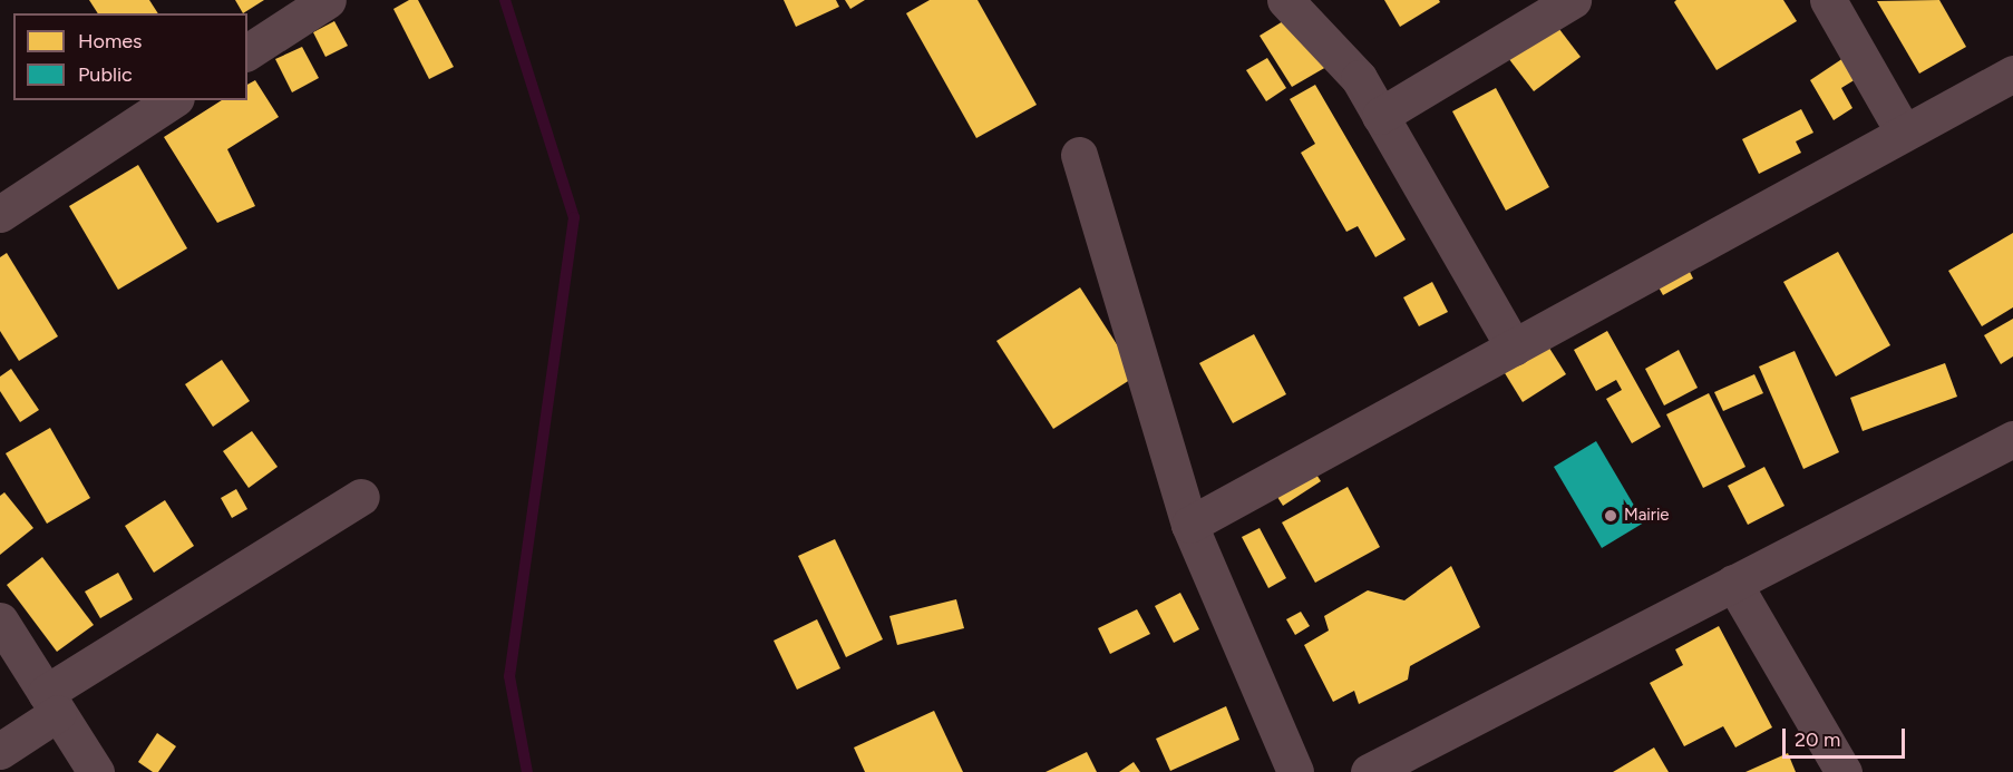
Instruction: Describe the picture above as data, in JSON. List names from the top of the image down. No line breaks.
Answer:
{"places":["Mairie"],"legend":["Homes","Public"],"scale_bar":"20 m"}
